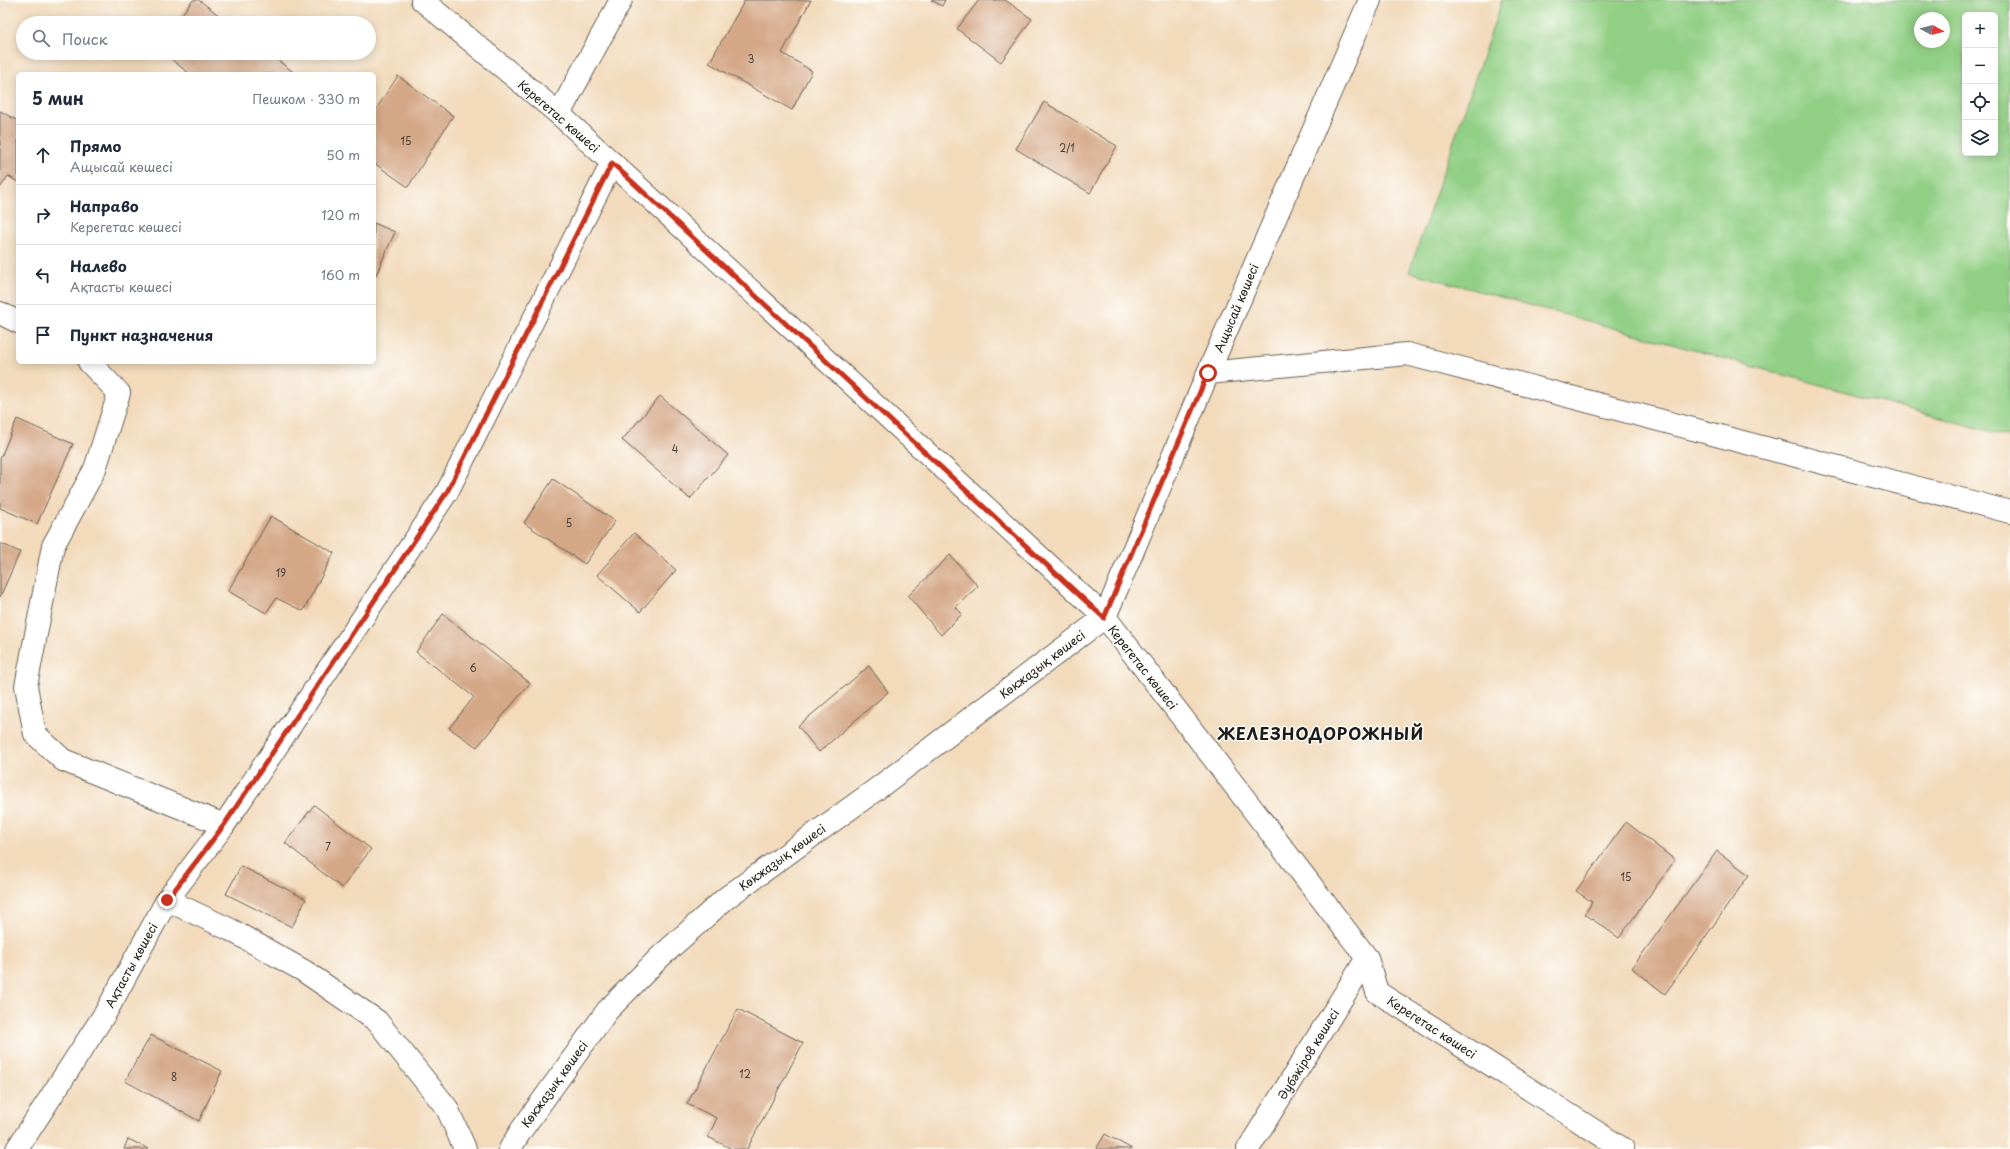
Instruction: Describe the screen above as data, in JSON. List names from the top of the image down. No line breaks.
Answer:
{"streets":{"street":["Керегетас көшесі","Ащысай көшесі","Көкжазық көшесі","Ақтасты көшесі","Әубәкіров көшесі"]},"crossings":[["Керегетас көшесі","Ащысай көшесі"],["Керегетас көшесі","Көкжазық көшесі"],["Керегетас көшесі","Ақтасты көшесі"],["Керегетас көшесі","Әубәкіров көшесі"],["Ащысай көшесі","Көкжазық көшесі"]],"districts":["ЖЕЛЕЗНОДОРОЖНЫЙ"],"house_numbers":["3","15","2/1","4","5","19","6","7","15","12","8"],"north":"right","page":{"map_buttons":["+","−"],"search":"Поиск","heading":["5 мин","Пешком · 330 m"],"list":[["Прямо","Ащысай көшесі","50 m"],["Направо","Керегетас көшесі","120 m"],["Налево","Ақтасты көшесі","160 m"],"Пункт назначения"]}}
